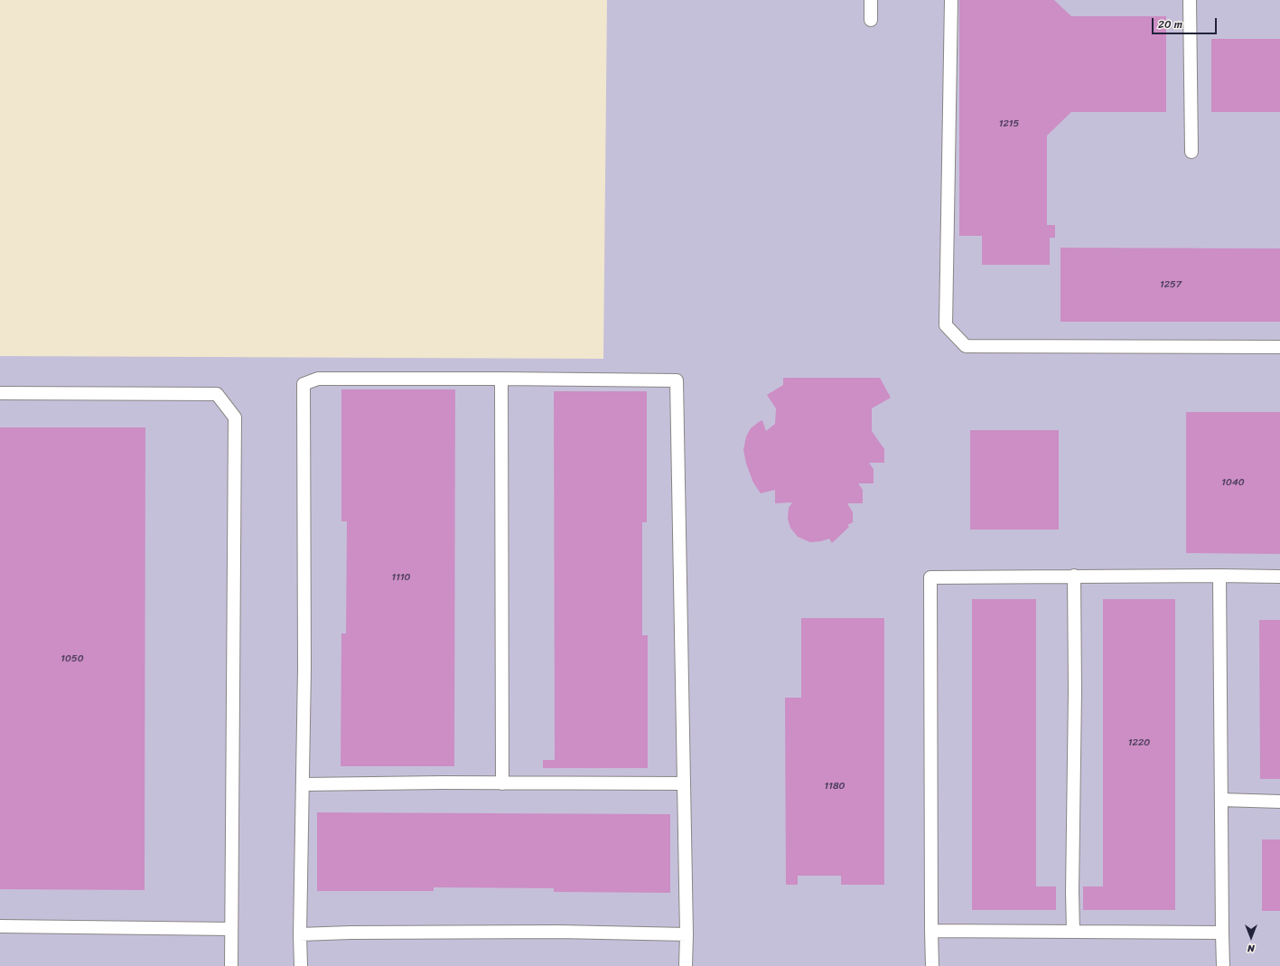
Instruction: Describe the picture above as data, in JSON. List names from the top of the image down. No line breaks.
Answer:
{"house_numbers":["1215","1257","1040","1110","1050","1220","1180"],"scale_bar":"20 m","north":"bottom"}
